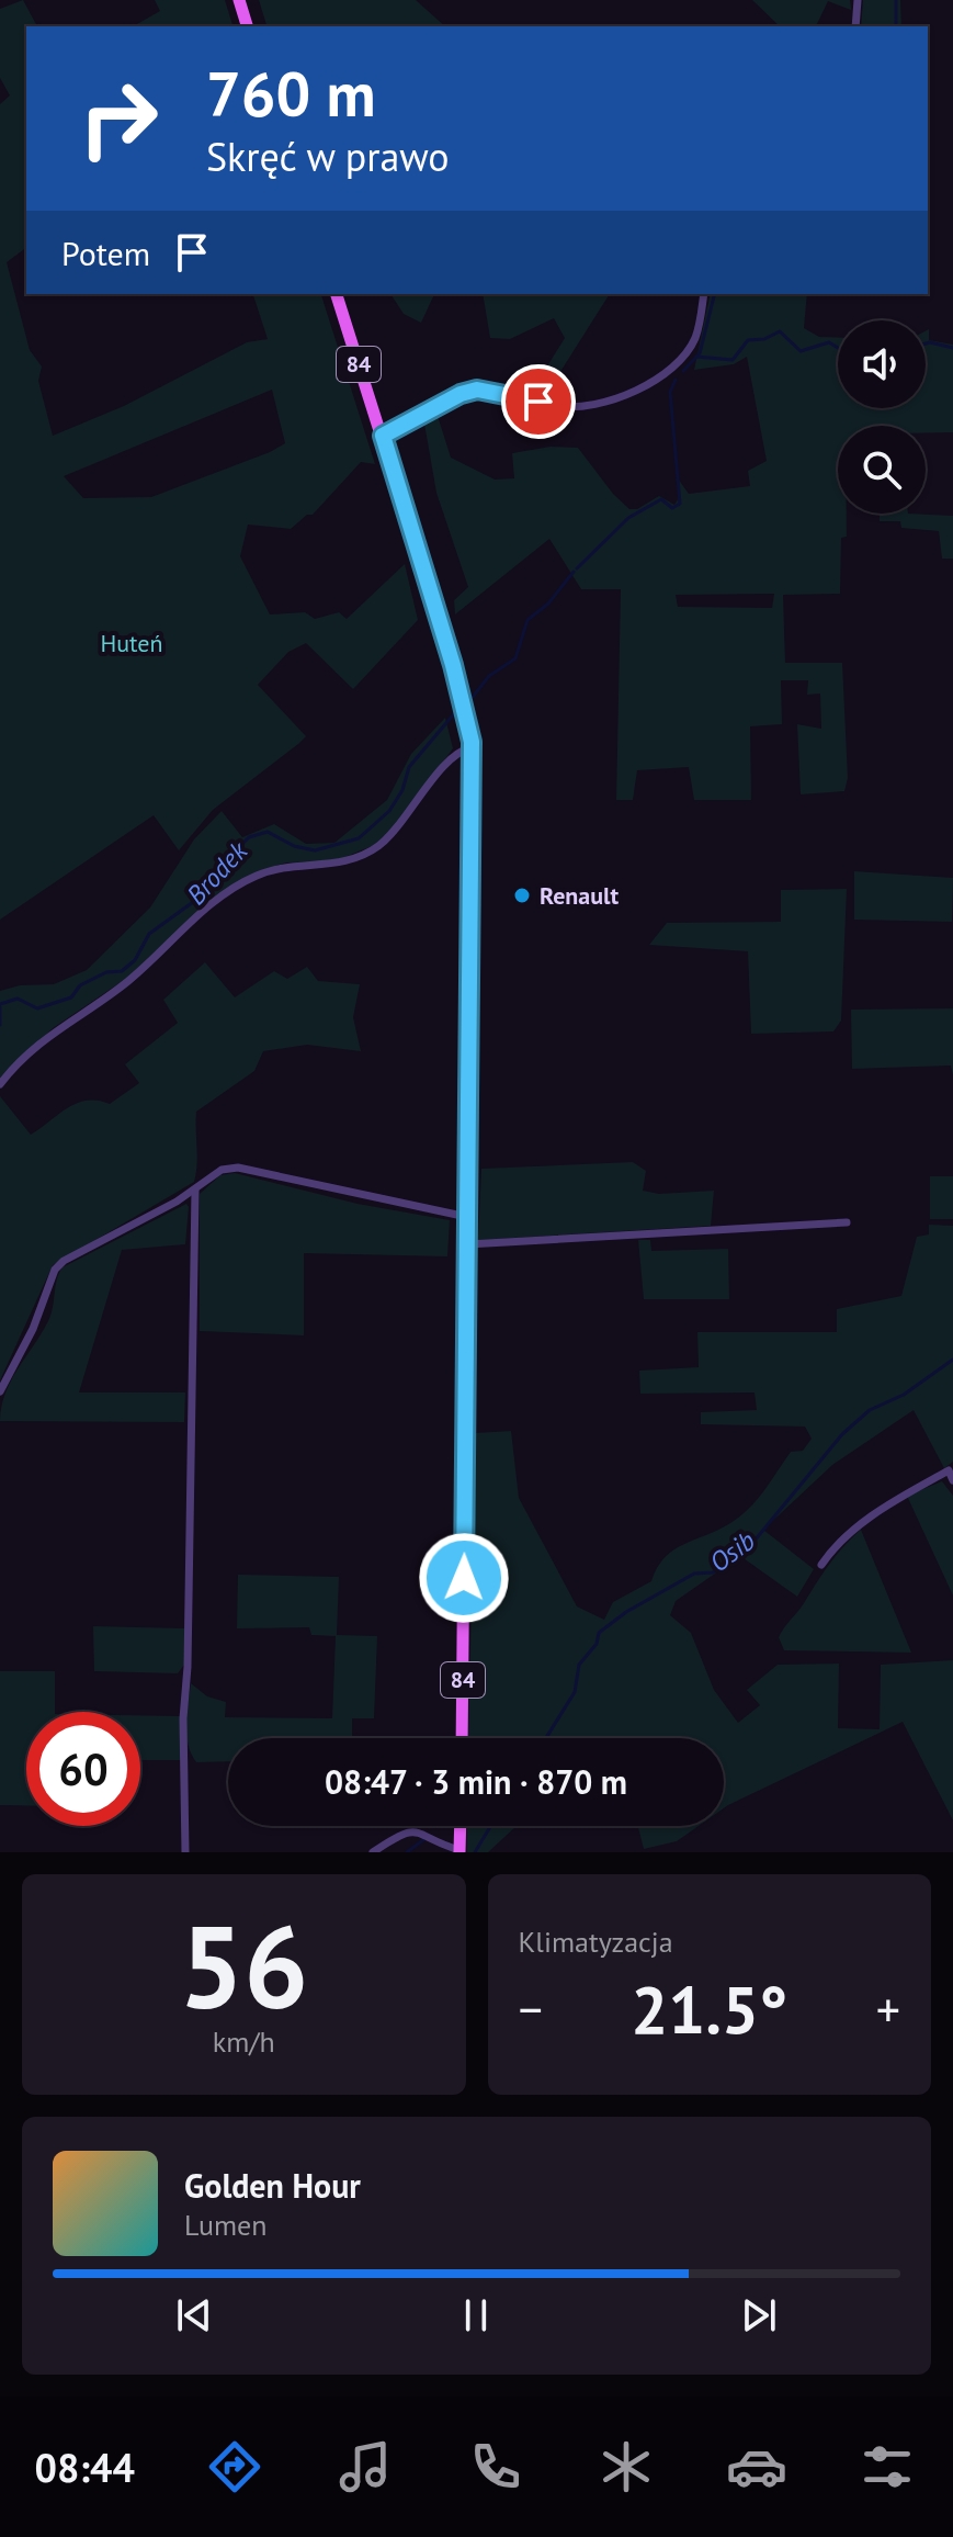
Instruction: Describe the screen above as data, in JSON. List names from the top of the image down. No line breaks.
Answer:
{"streets":{"main road":["84"]},"water":["Brodek","Osib"],"parks":["Huteń"],"places":["Renault"],"page":{"turn":["760 m","Skręć w prawo"],"then":"Potem","limit":"60","trip":"08:47 · 3 min · 870 m","tile":[["56","km/h"],"Klimatyzacja"],"heat":["−","21.5°","+"],"song":["Golden Hour","Lumen"],"tabs":"08:44"}}
